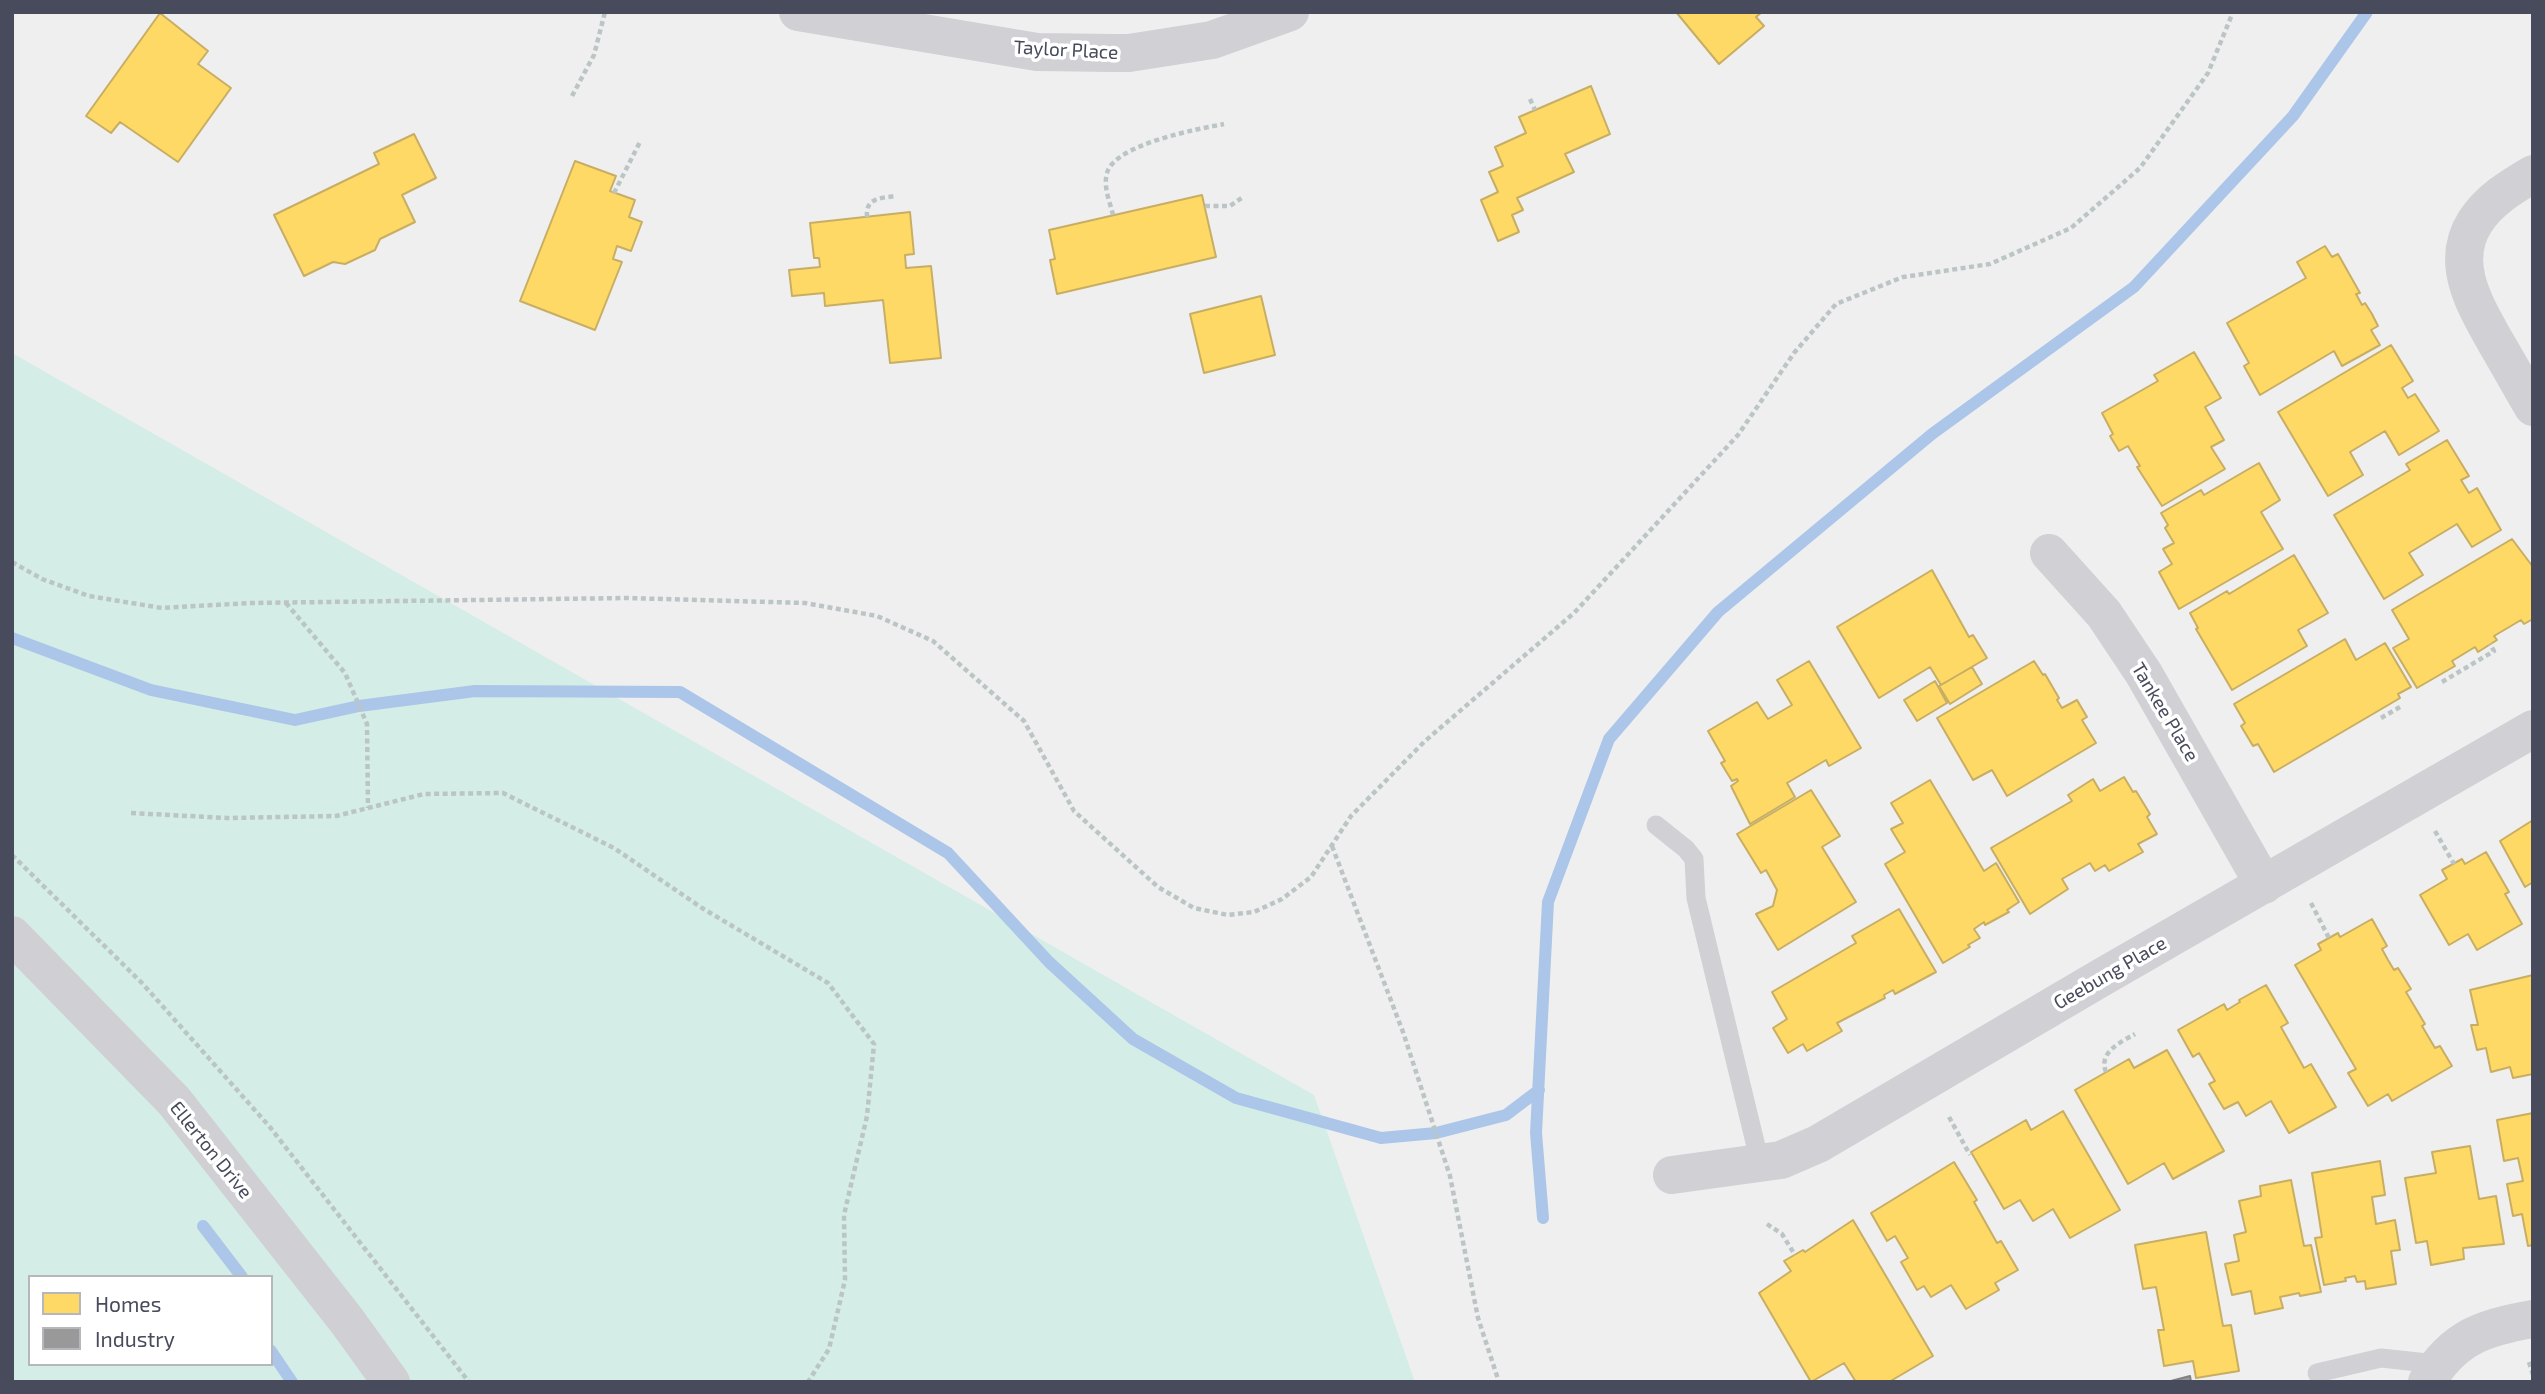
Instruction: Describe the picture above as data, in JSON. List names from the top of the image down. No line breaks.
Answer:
{"streets":{"main road":["Ellerton Drive"],"street":["Taylor Place","Tankee Place","Geebung Place"]},"crossings":[["Tankee Place","Geebung Place"]],"legend":["Homes","Industry"]}
